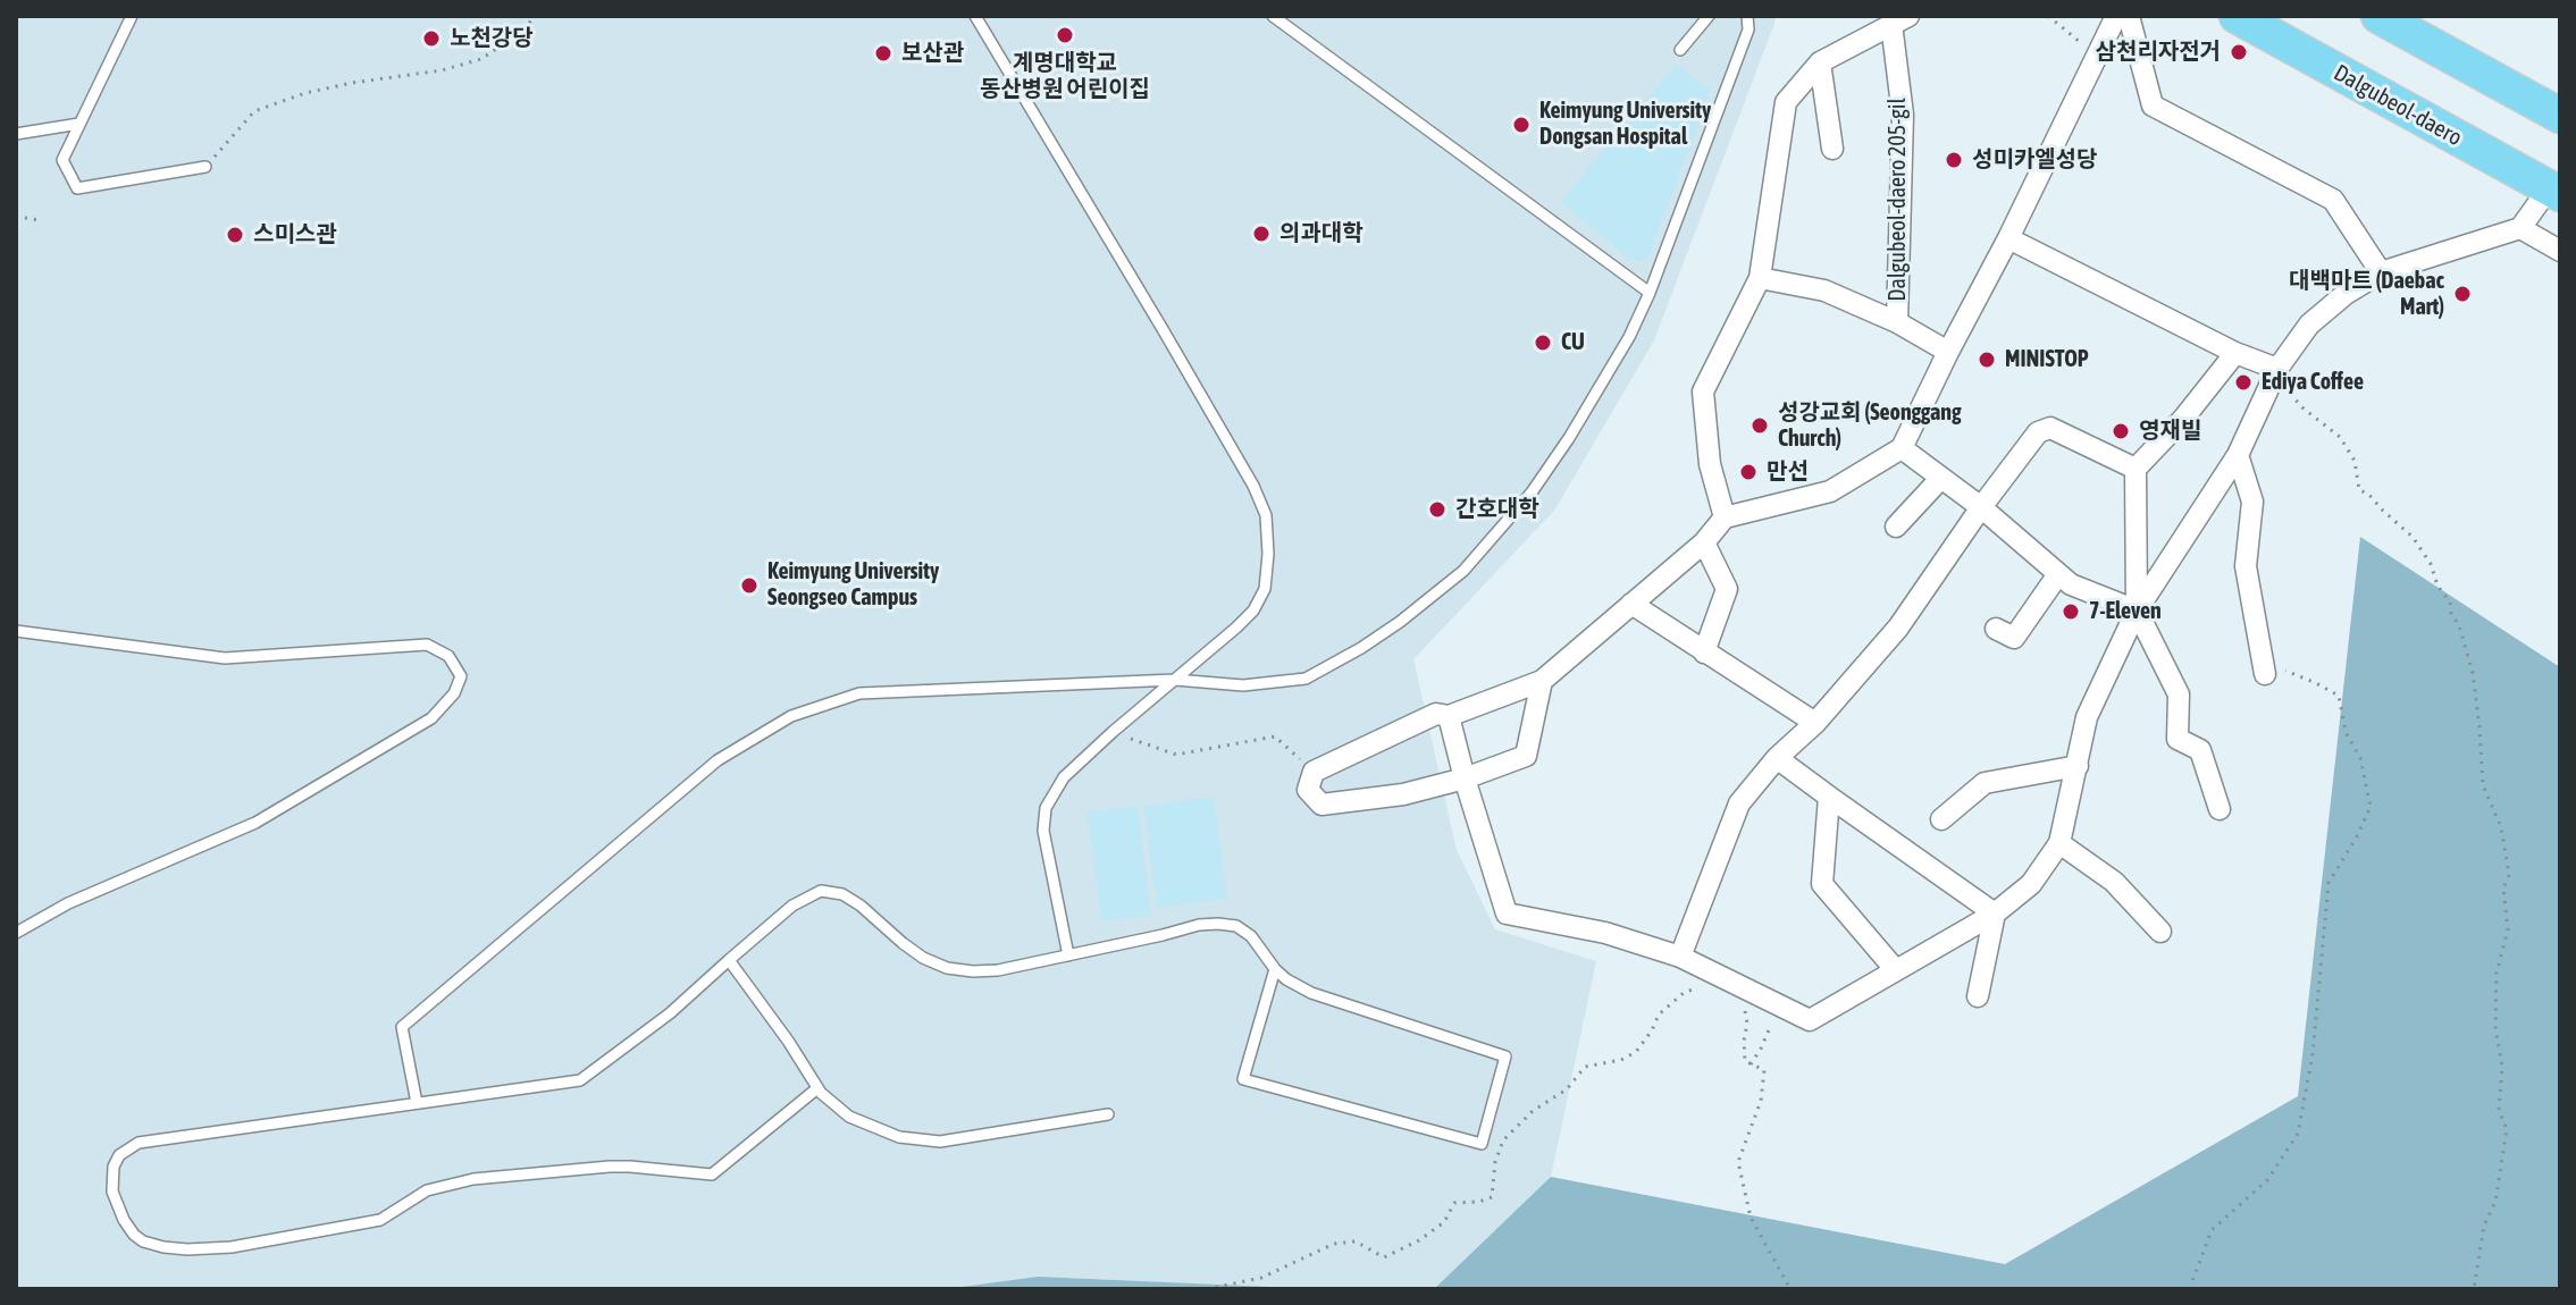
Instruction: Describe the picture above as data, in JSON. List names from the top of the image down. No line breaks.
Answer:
{"streets":{"main road":["Dalgubeol-daero"],"street":["Dalgubeol-daero 205-gil"]},"places":["계명대학교 동산병원 어린이집","노천강당","삼천리자전거","보산관","Keimyung University Dongsan Hospital","성미카엘성당","의과대학","스미스관","대백마트 (Daebac Mart)","CU","MINISTOP","Ediya Coffee","성강교회 (Seonggang Church)","영재빌","만선","간호대학","Keimyung University Seongseo Campus","7-Eleven"]}
